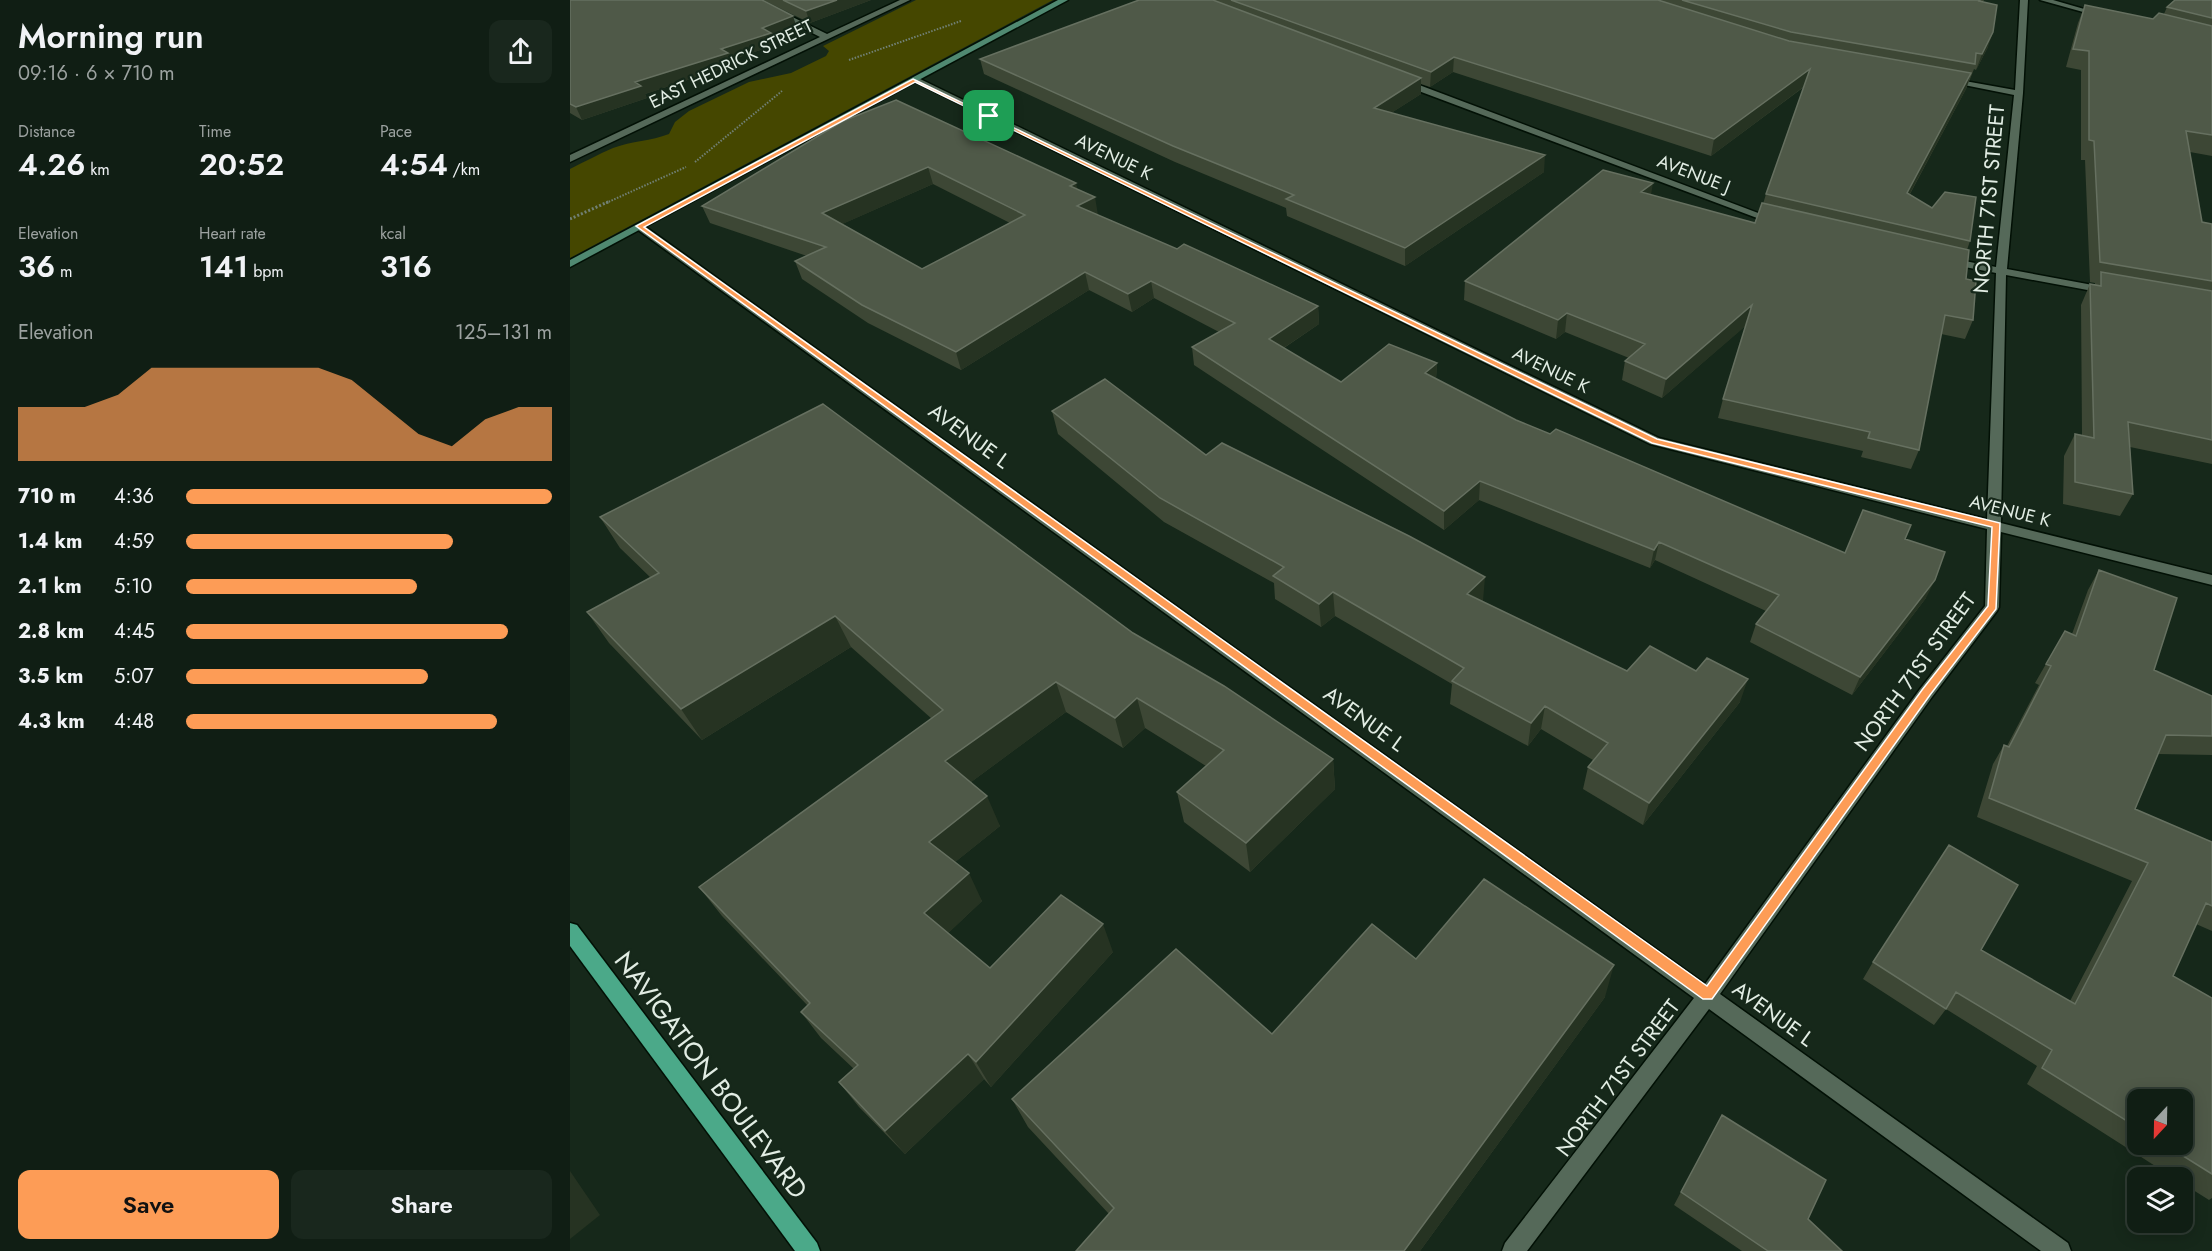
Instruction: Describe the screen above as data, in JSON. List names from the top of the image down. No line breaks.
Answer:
{"streets":{"main road":["NAVIGATION BOULEVARD"],"street":["EAST HEDRICK STREET","AVENUE K","AVENUE J","NORTH 71ST STREET","AVENUE L"]},"crossings":[["AVENUE K","NORTH 71ST STREET"],["NORTH 71ST STREET","AVENUE L"]],"north":"bottom","page":{"heading":["Morning run","09:16 · 6 × 710 m"],"stats":[["Distance","4.26 km"],["Time","20:52"],["Pace","4:54 /km"],["Elevation","36 m"],["Heart rate","141 bpm"],["kcal","316"]],"chart":["Elevation","125–131 m"],"list":[{"name":"710 m","note":"4:36"},{"name":"1.4 km","note":"4:59"},{"name":"2.1 km","note":"5:10"},{"name":"2.8 km","note":"4:45"},{"name":"3.5 km","note":"5:07"},{"name":"4.3 km","note":"4:48"}],"buttons":["Save","Share"]}}
